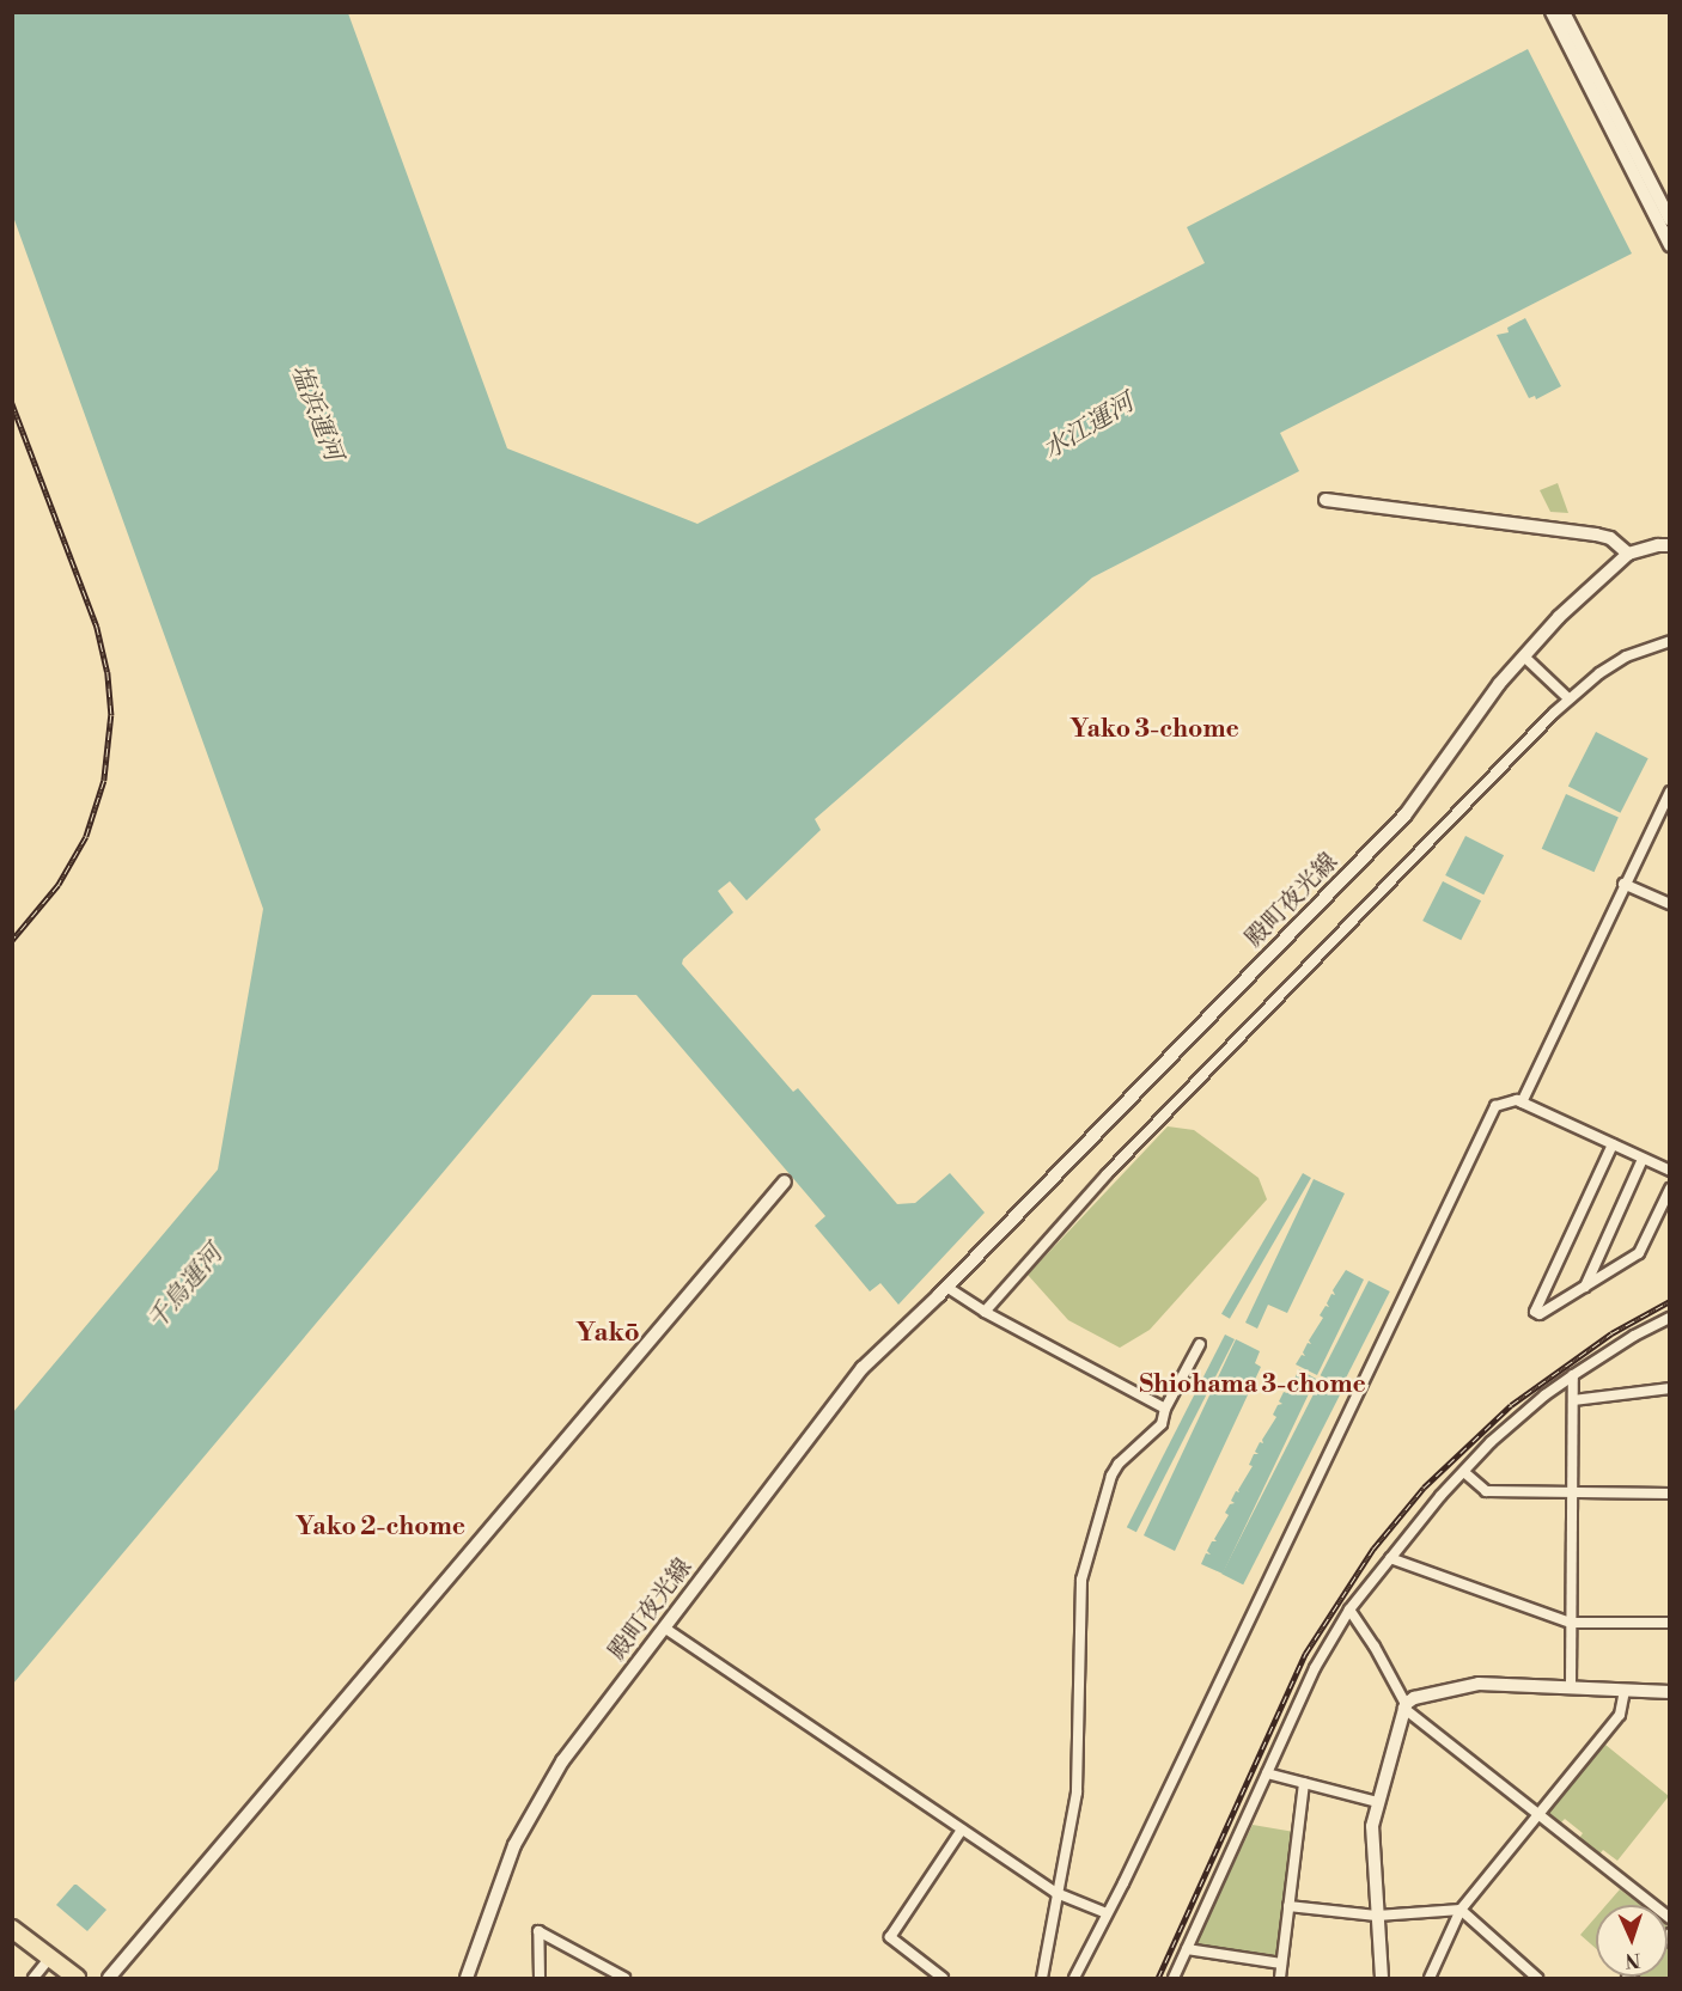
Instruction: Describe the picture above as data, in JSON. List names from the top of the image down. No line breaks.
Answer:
{"streets":{"street":["殿町夜光線"]},"districts":["Yako 3-chome","Yakō","Shiohama 3-chome","Yako 2-chome"],"water":["塩浜運河","水江運河","千鳥運河"],"north":"bottom"}
